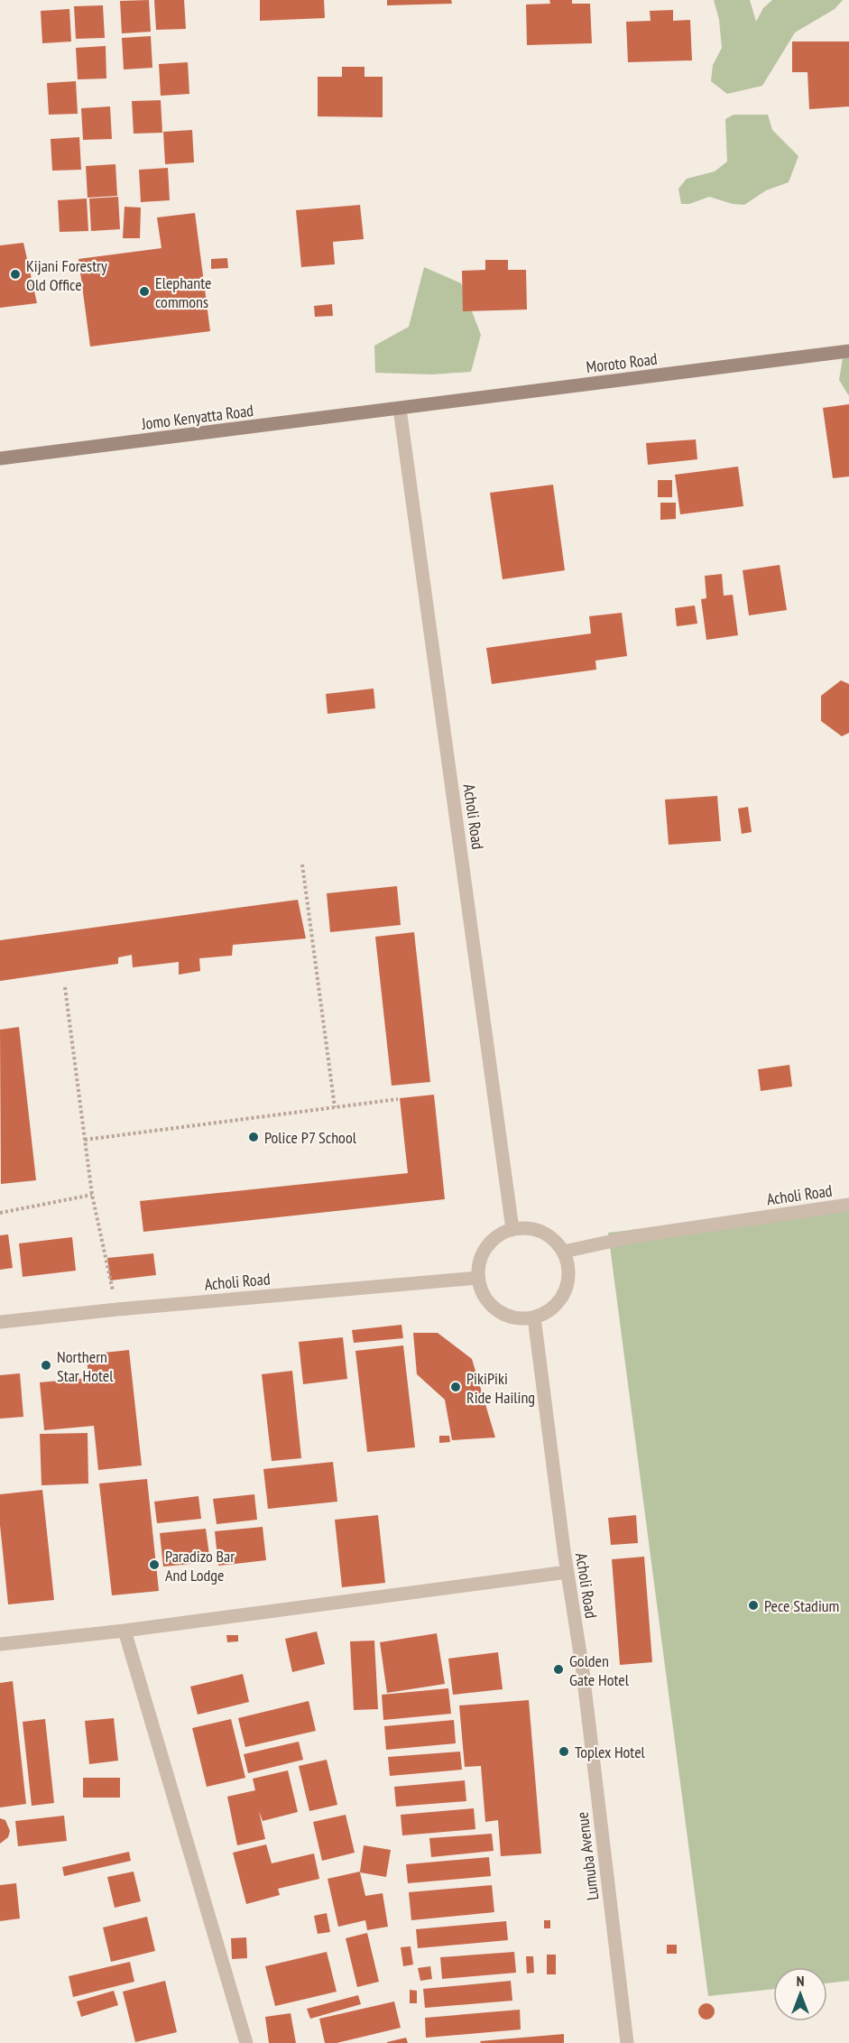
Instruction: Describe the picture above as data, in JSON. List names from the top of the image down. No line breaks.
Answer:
{"streets":{"main road":["Moroto Road","Jomo Kenyatta Road"],"street":["Acholi Road","Lumuba Avenue"]},"crossings":[["Moroto Road","Jomo Kenyatta Road"],["Moroto Road","Acholi Road"],["Jomo Kenyatta Road","Acholi Road"],["Acholi Road","Lumuba Avenue"]],"places":["Kijani Forestry Old Office","Elephante commons","Police P7 School","Northern Star Hotel","PikiPiki Ride Hailing","Paradizo Bar And Lodge","Pece Stadium","Golden Gate Hotel","Toplex Hotel"],"north":"top"}
